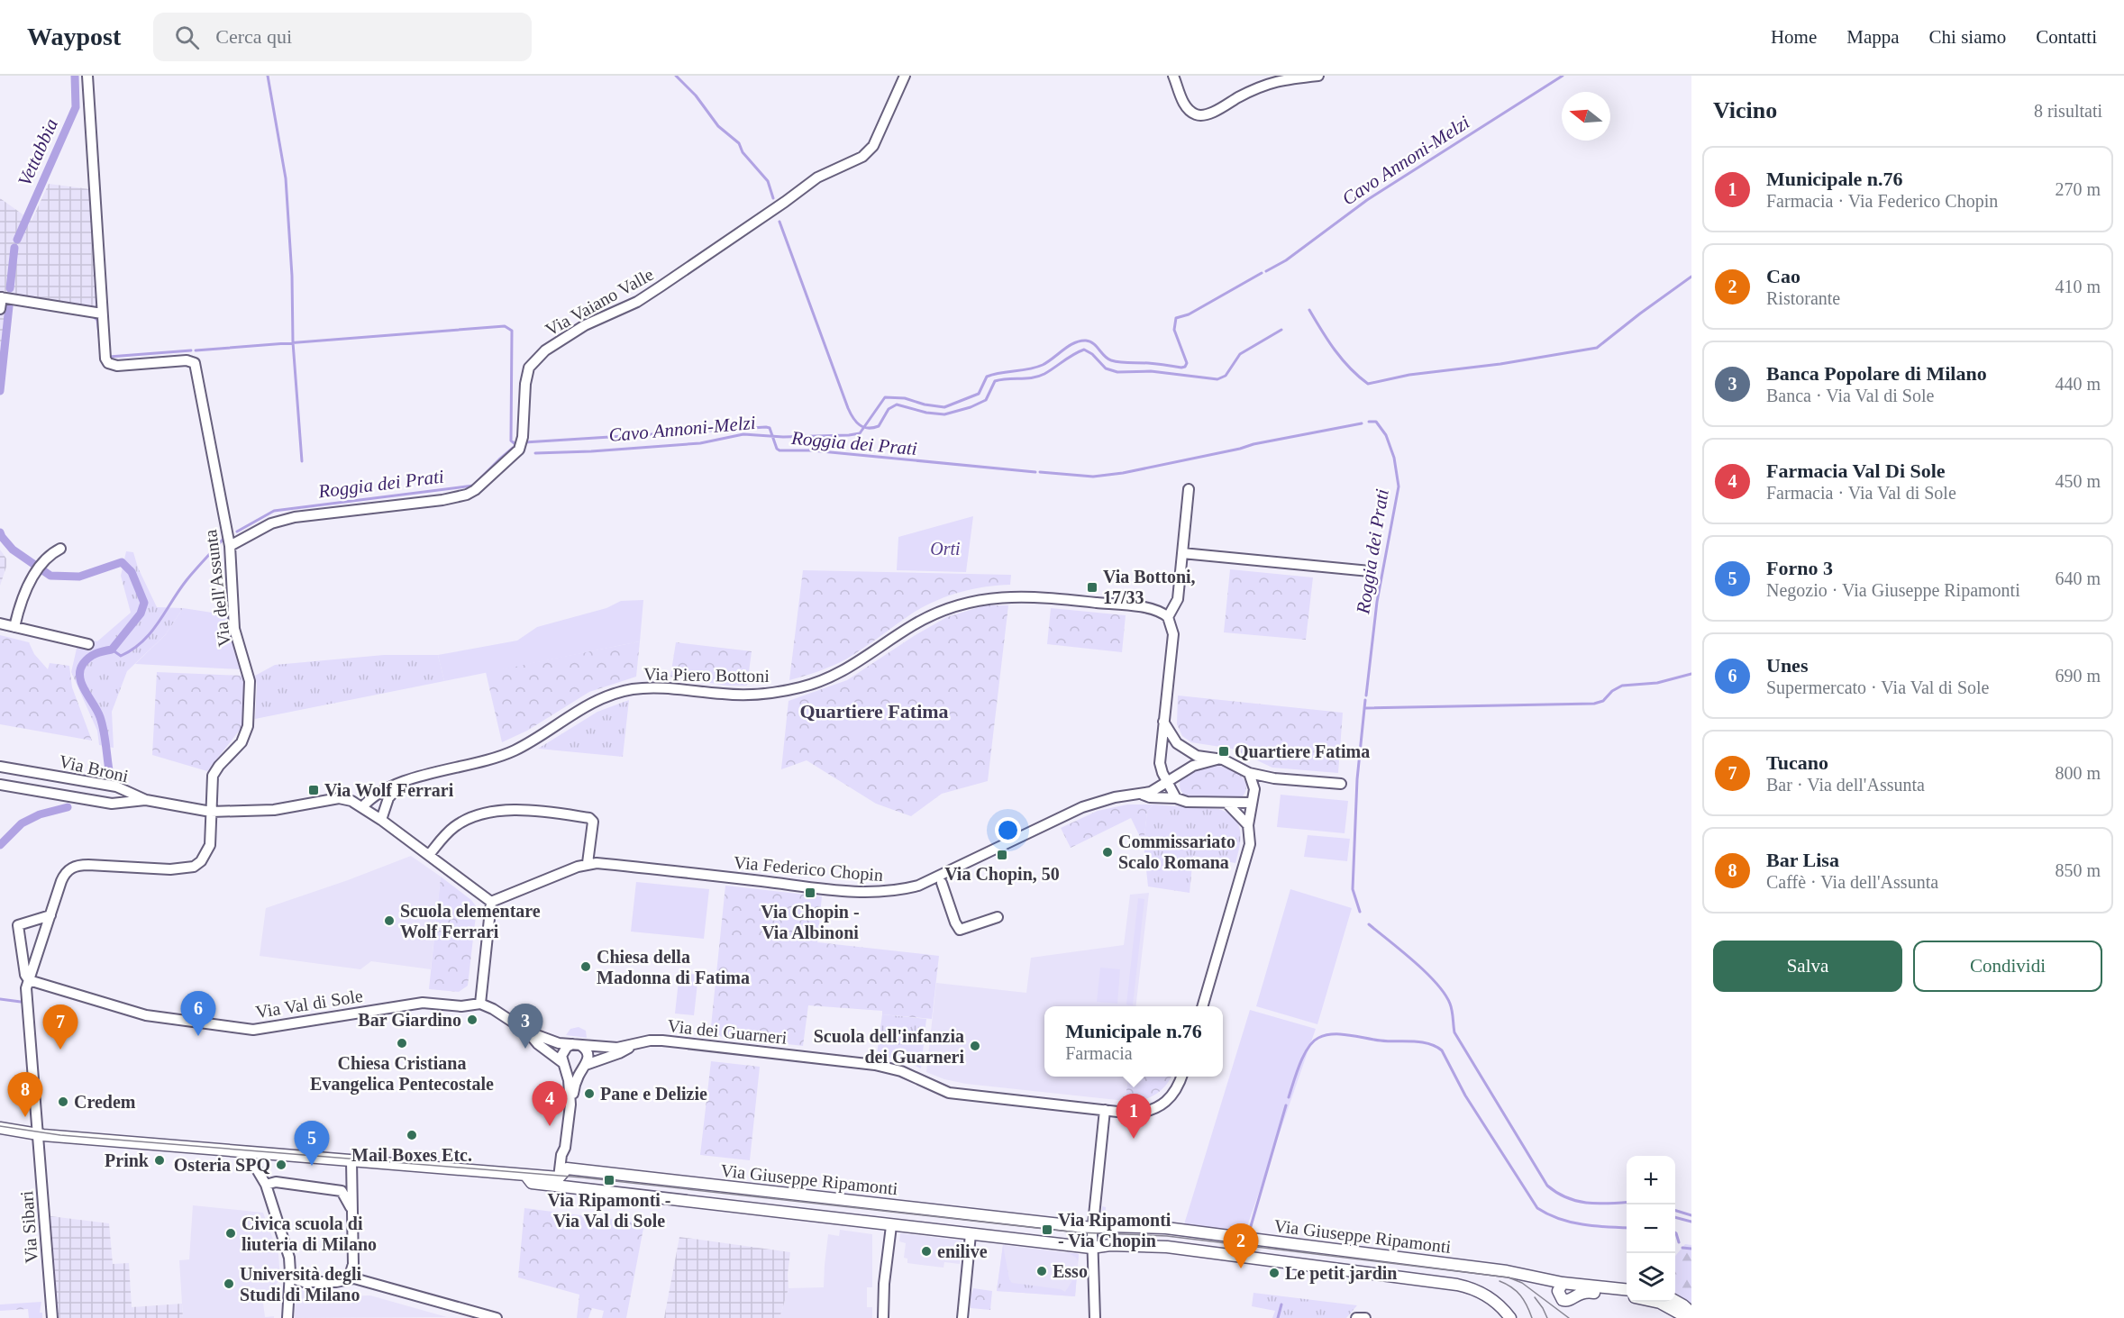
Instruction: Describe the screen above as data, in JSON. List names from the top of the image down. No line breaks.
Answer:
{"streets":{"street":["Via Vaiano Valle","Via dell'Assunta","Via Piero Bottoni","Via Broni","Via Federico Chopin","Via Val di Sole","Via dei Guarneri","Via Giuseppe Ripamonti","Via Sibari"]},"crossings":[["Via Vaiano Valle","Via dell'Assunta"],["Via dell'Assunta","Via Broni"],["Via dell'Assunta","Via Val di Sole"],["Via dell'Assunta","Via Giuseppe Ripamonti"],["Via dell'Assunta","Via Sibari"],["Via Piero Bottoni","Via Broni"],["Via Broni","Via Federico Chopin"],["Via Giuseppe Ripamonti","Via Sibari"]],"districts":["Quartiere Fatima"],"water":["Vettabbia","Cavo Annoni-Melzi","Roggia dei Prati"],"parks":["Orti"],"places":{"transit":["Via Bottoni, 17/33","Quartiere Fatima","Via Wolf Ferrari","Via Chopin, 50","Via Chopin - Via Albinoni","Via Ripamonti - Via Val di Sole","Via Ripamonti - Via Chopin"],"other":["Commissariato Scalo Romana","Scuola elementare Wolf Ferrari","Chiesa della Madonna di Fatima","Bar Giardino","Chiesa Cristiana Evangelica Pentecostale","Scuola dell'infanzia dei Guarneri","Pane e Delizie","Credem","Mail Boxes Etc.","Prink","Osteria SPQ","Civica scuola di liuteria di Milano","enilive","Esso","Le petit jardin","Università degli Studi di Milano"]},"north":"left","page":{"header":"Waypost","search":"Cerca qui","nav":["Home","Mappa","Chi siamo","Contatti"],"heading":["Vicino","8 risultati"],"list":[{"mark":"1","name":"Municipale n.76","note":"Farmacia · Via Federico Chopin","value":"270 m"},{"mark":"2","name":"Cao","note":"Ristorante","value":"410 m"},{"mark":"3","name":"Banca Popolare di Milano","note":"Banca · Via Val di Sole","value":"440 m"},{"mark":"4","name":"Farmacia Val Di Sole","note":"Farmacia · Via Val di Sole","value":"450 m"},{"mark":"5","name":"Forno 3","note":"Negozio · Via Giuseppe Ripamonti","value":"640 m"},{"mark":"6","name":"Unes","note":"Supermercato · Via Val di Sole","value":"690 m"},{"mark":"7","name":"Tucano","note":"Bar · Via dell'Assunta","value":"800 m"},{"mark":"8","name":"Bar Lisa","note":"Caffè · Via dell'Assunta","value":"850 m"}],"buttons":["Salva","Condividi"],"pins":["6","3","7","8","4","1","5","2"],"popup":["Municipale n.76","Farmacia"],"map_buttons":["+","−"]}}
